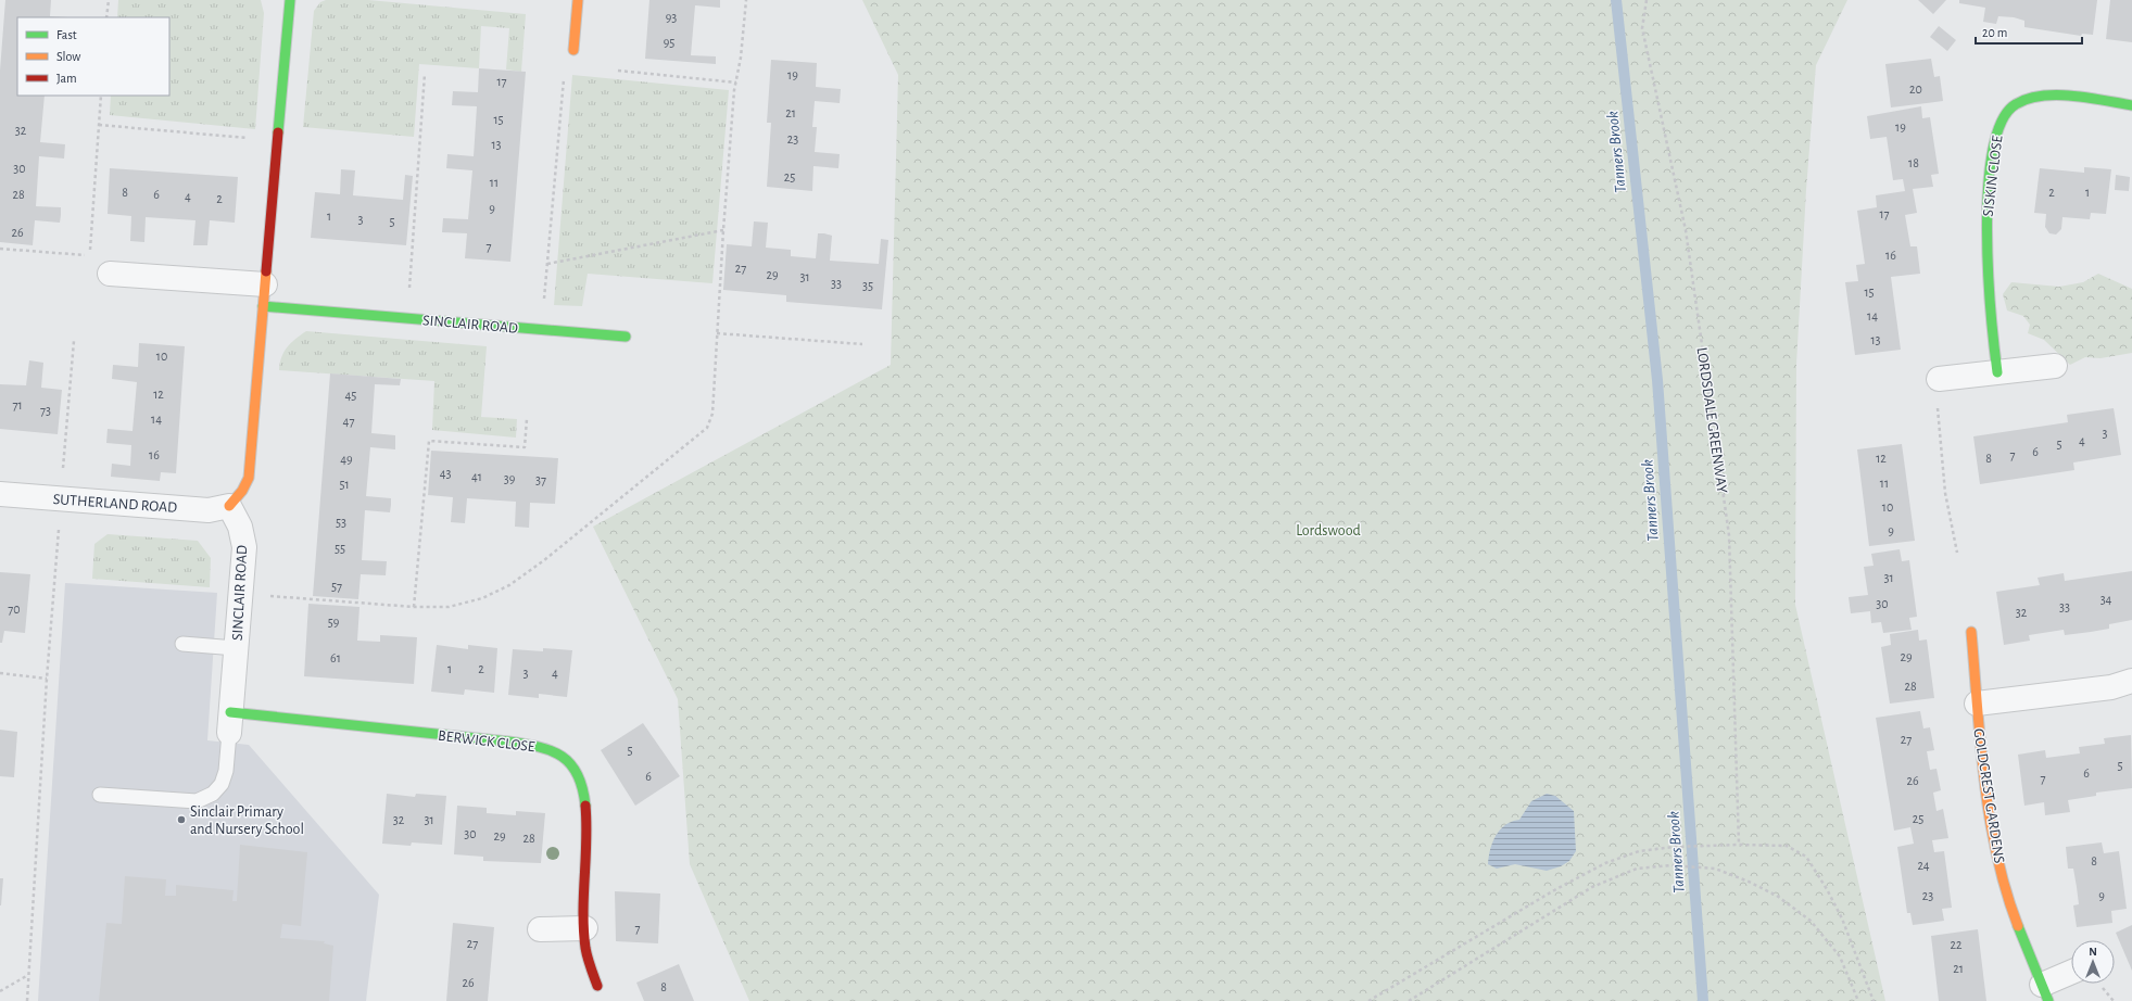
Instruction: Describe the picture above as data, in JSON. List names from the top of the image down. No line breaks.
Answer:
{"streets":{"street":["SISKIN CLOSE","SINCLAIR ROAD","SUTHERLAND ROAD","BERWICK CLOSE","GOLDCREST GARDENS"],"path":["LORDSDALE GREENWAY"]},"crossings":[["SINCLAIR ROAD","SUTHERLAND ROAD"],["SINCLAIR ROAD","BERWICK CLOSE"]],"water":["Tanners Brook"],"parks":["Lordswood"],"places":["Sinclair Primary and Nursery School"],"house_numbers":["93","95","19","17","20","21","15","19","32","23","13","18","30","25","11","8","2","1","28","6","4","2","9","17","1","3","5","26","7","16","27","29","31","33","35","15","14","13","10","12","45","71","73","14","47","3","4","5","6","16","7","12","8","49","43","41","39","37","11","51","10","53","9","55","31","57","34","30","33","70","32","59","29","61","1","2","3","4","28","27","5","5","6","6","7","26","25","32","31","30","29","28","8","24","23","9","7","27","22","21","26","8"],"legend":["Fast","Slow","Jam"],"scale_bar":"20 m","north":"top"}
